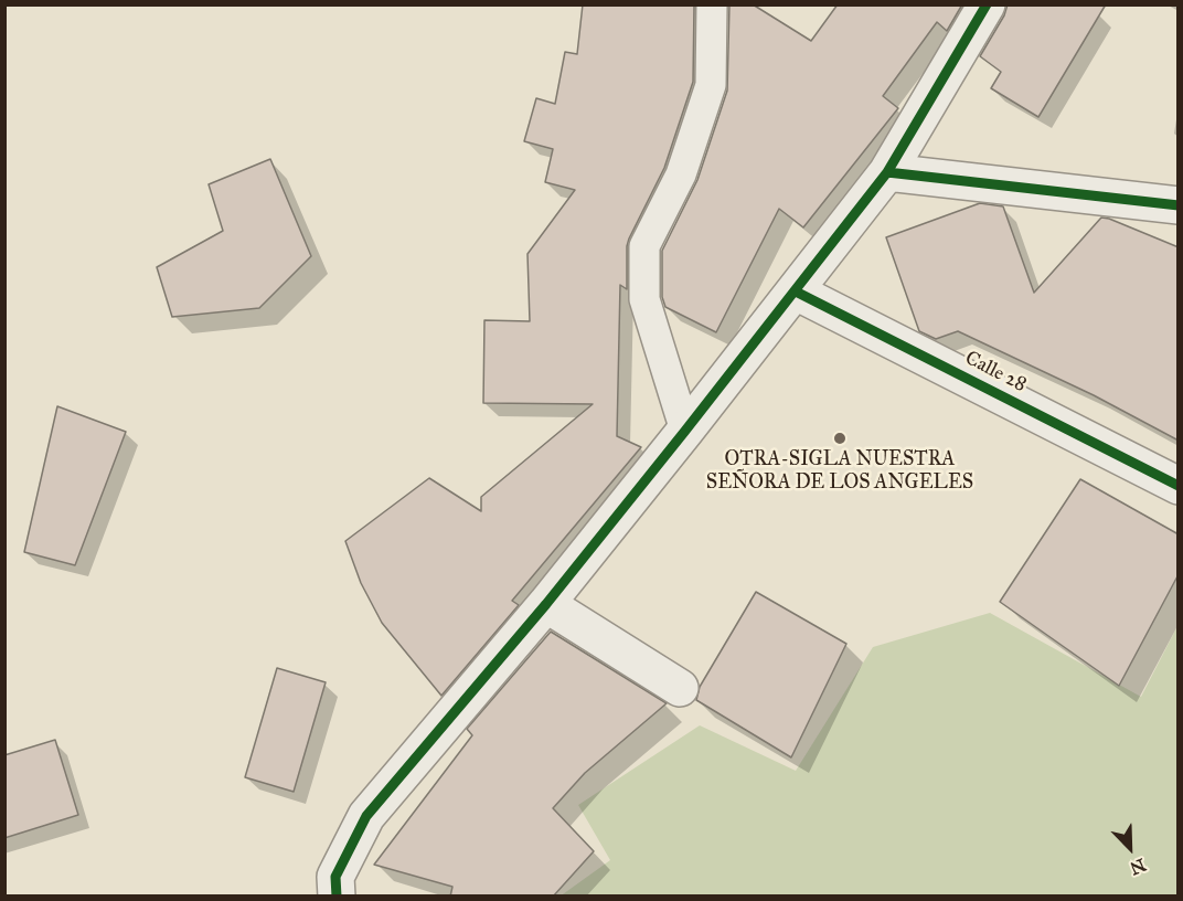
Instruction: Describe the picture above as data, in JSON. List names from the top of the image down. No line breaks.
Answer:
{"streets":{"street":["Calle 28"]},"places":["OTRA-SIGLA NUESTRA SEÑORA DE LOS ANGELES"],"north":"bottom right"}
